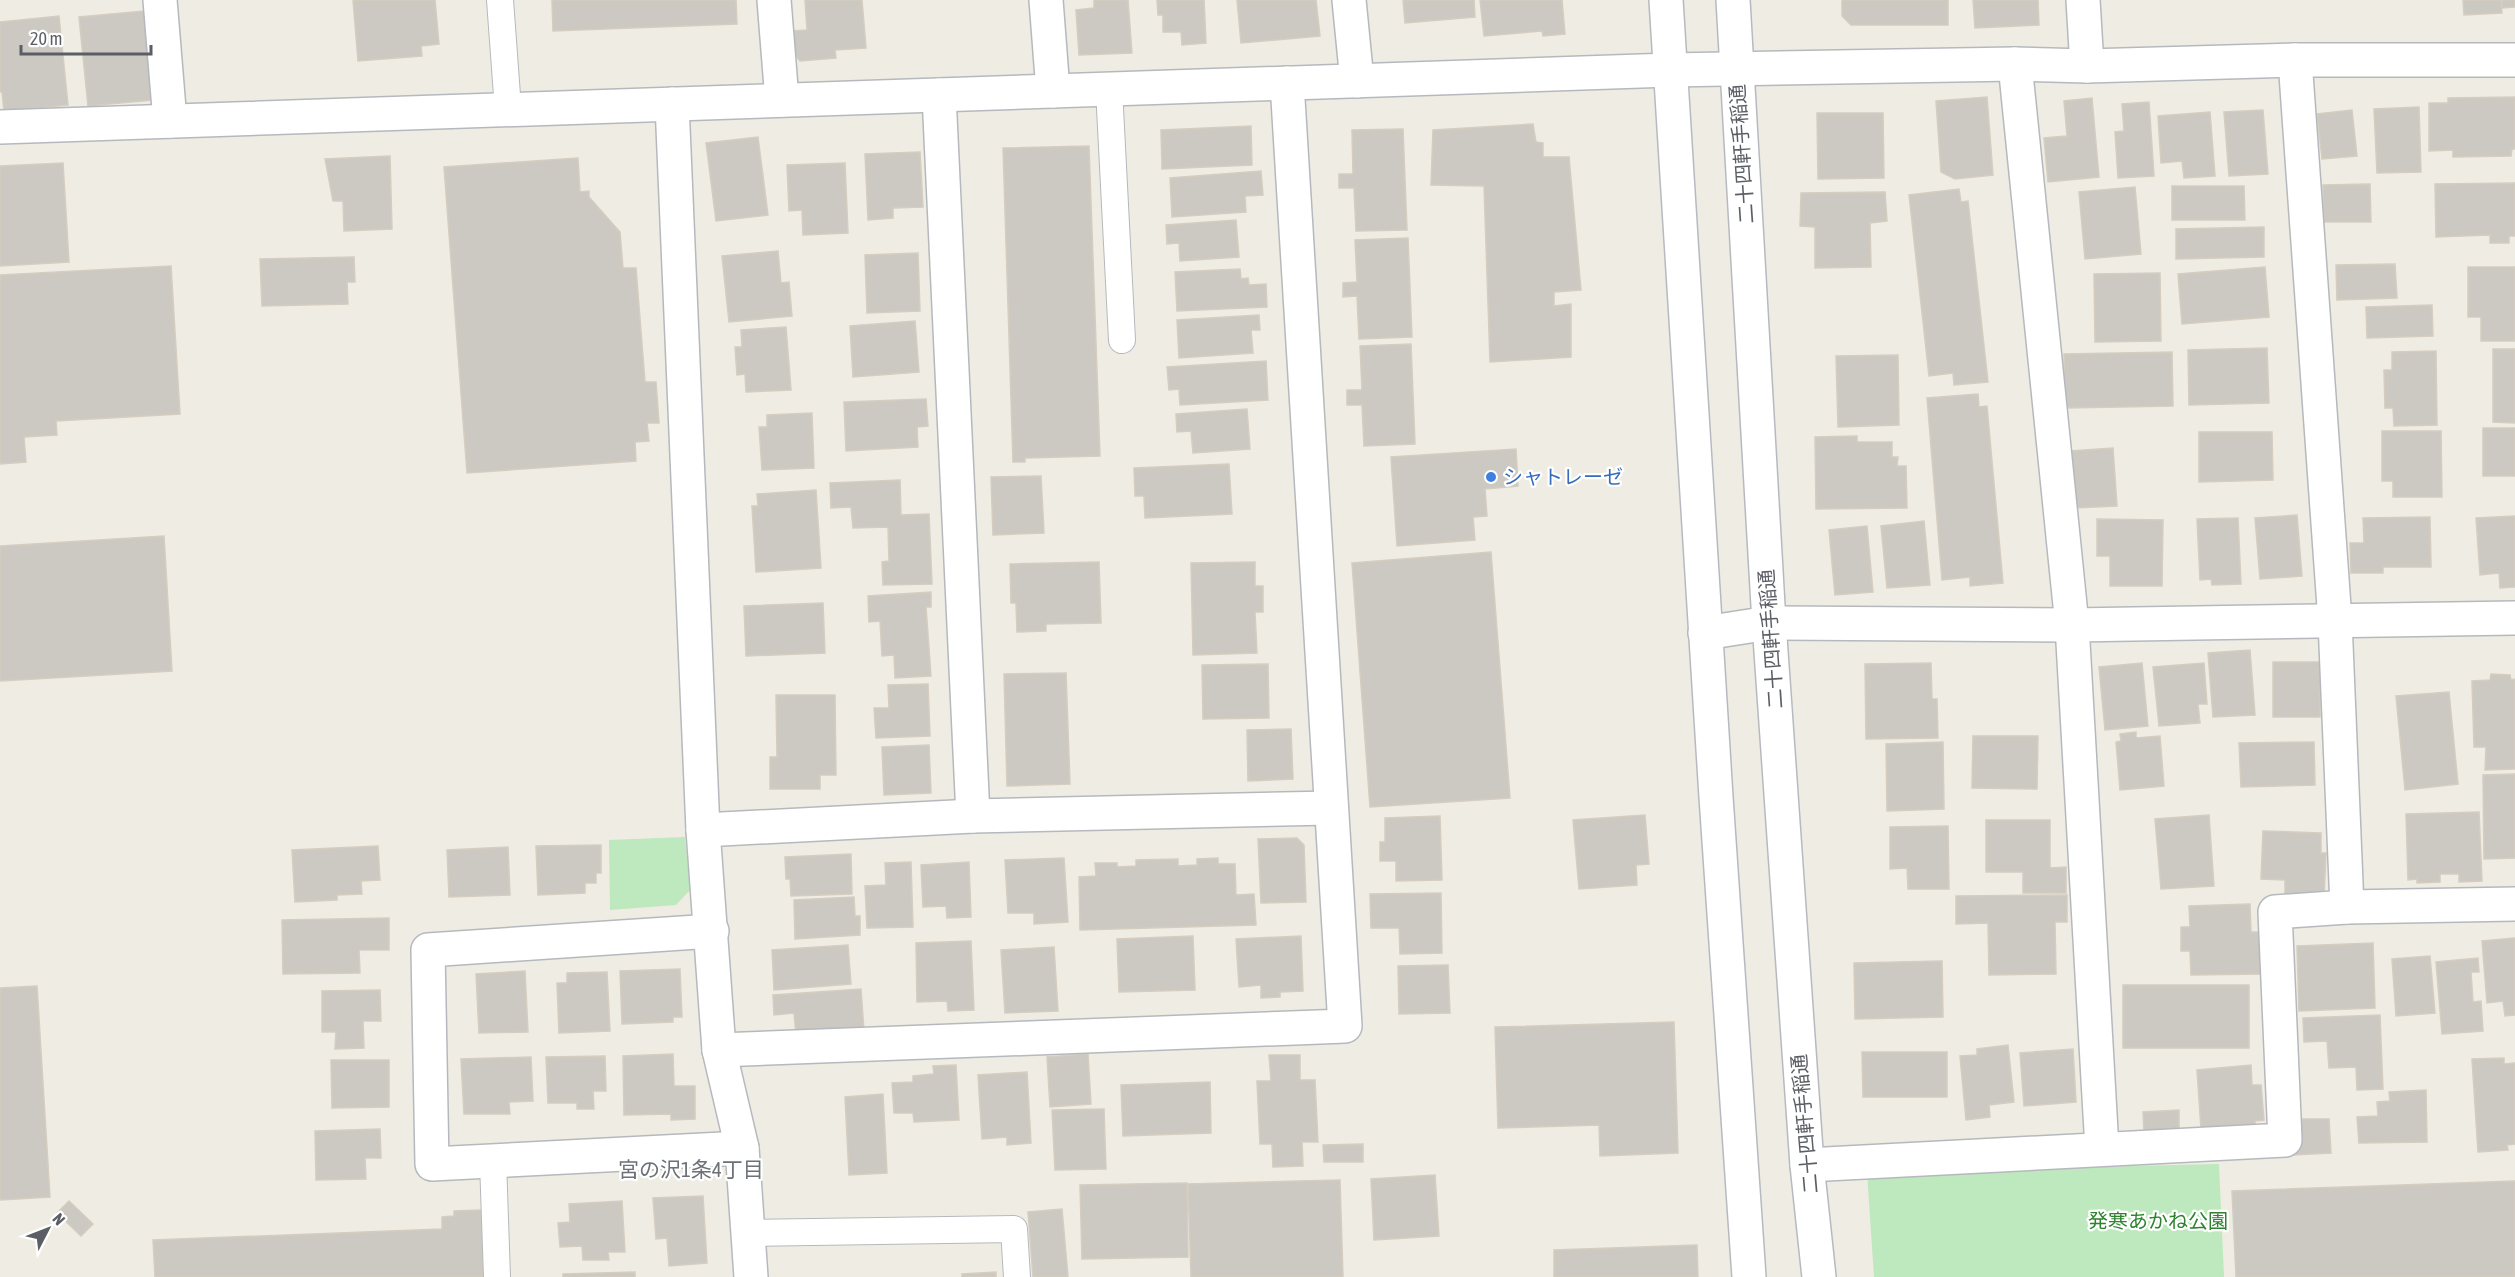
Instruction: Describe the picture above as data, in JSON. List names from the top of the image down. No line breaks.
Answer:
{"streets":{"street":["二十四軒手稲通"]},"districts":["宮の沢1条4丁目"],"parks":["発寒あかね公園"],"places":["シャトレーゼ"],"scale_bar":"20 m","north":"top right"}
